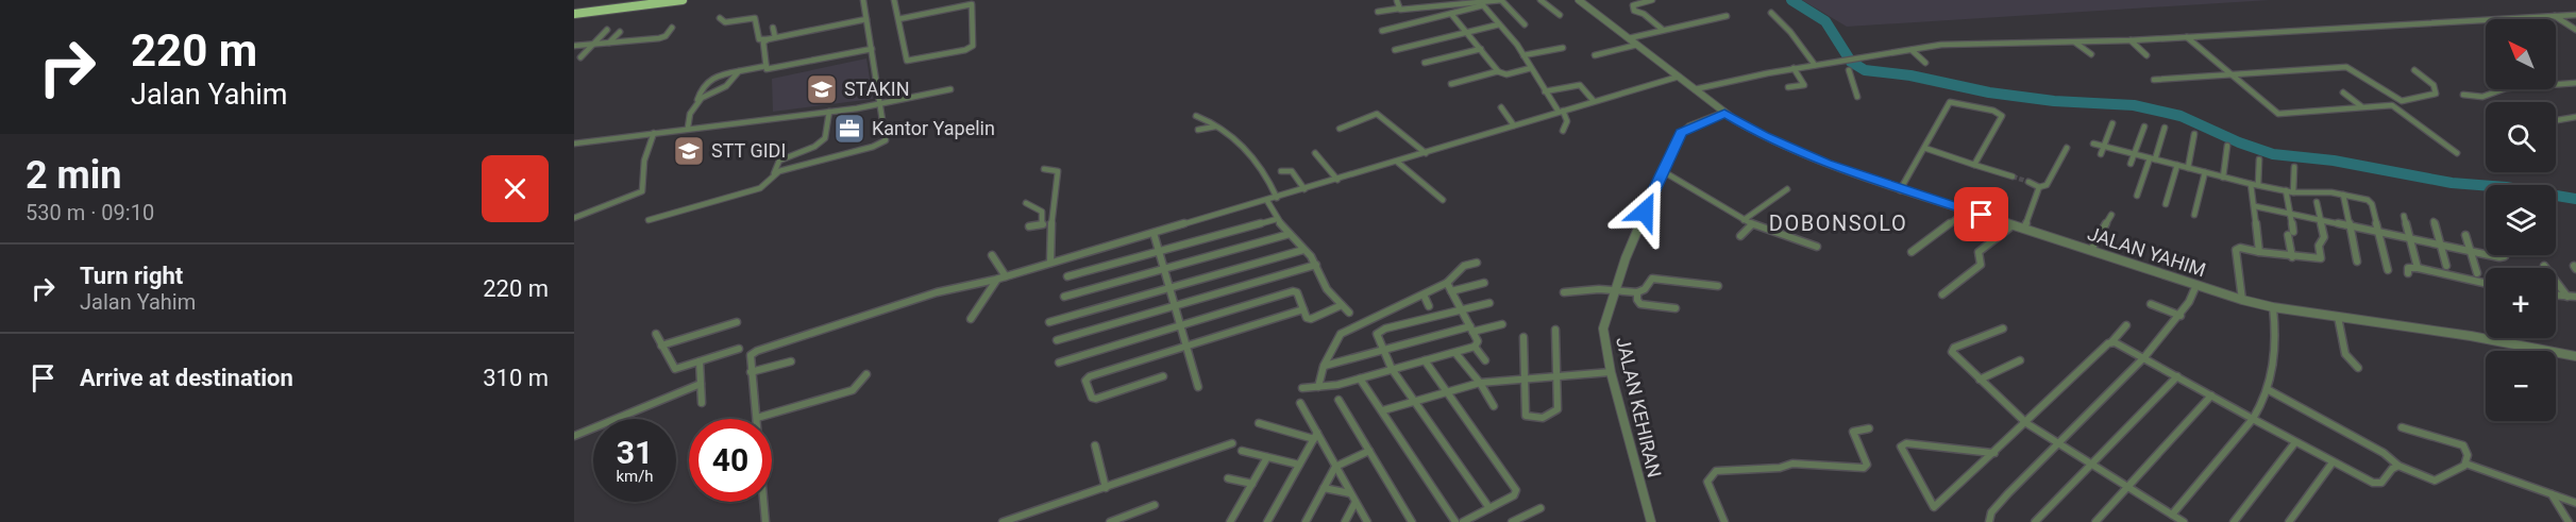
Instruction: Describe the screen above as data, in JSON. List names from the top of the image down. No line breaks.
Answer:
{"streets":{"street":["JALAN YAHIM","JALAN KEHIRAN"]},"crossings":[["JALAN YAHIM","JALAN KEHIRAN"]],"districts":["DOBONSOLO"],"places":{"school or university":["STAKIN","STT GIDI"],"office":["Kantor Yapelin"]},"north":"top left","page":{"turn":["220 m","Jalan Yahim"],"map_buttons":["+","−"],"heading":["2 min","530 m · 09:10"],"list":[{"name":"Turn right","note":"Jalan Yahim","value":"220 m"},{"name":"Arrive at destination","value":"310 m"}],"speed":"31 km/h","limit":"40"}}
